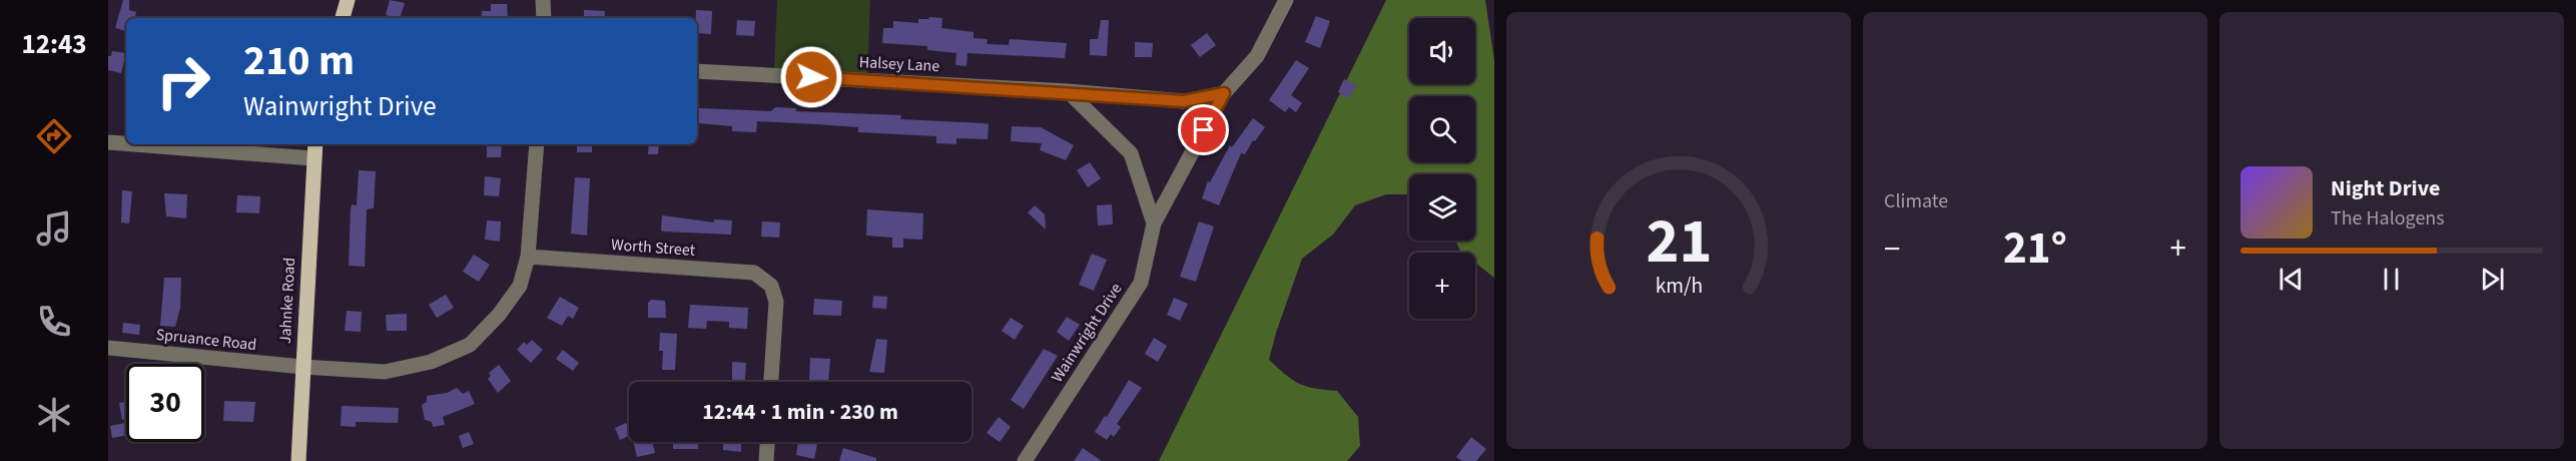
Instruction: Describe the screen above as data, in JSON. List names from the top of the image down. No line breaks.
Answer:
{"streets":{"main road":["Jahnke Road"],"street":["Halsey Lane","Worth Street","Wainwright Drive","Spruance Road"]},"crossings":[["Halsey Lane","Wainwright Drive"],["Worth Street","Spruance Road"],["Jahnke Road","Spruance Road"]],"page":{"tabs":"12:43","tile":"Climate","map_buttons":"+","turn":["210 m","Wainwright Drive"],"song":["Night Drive","The Halogens"],"heat":["−","21°","+"],"limit":"30","trip":"12:44 · 1 min · 230 m","gauge":["21","km/h"]}}
